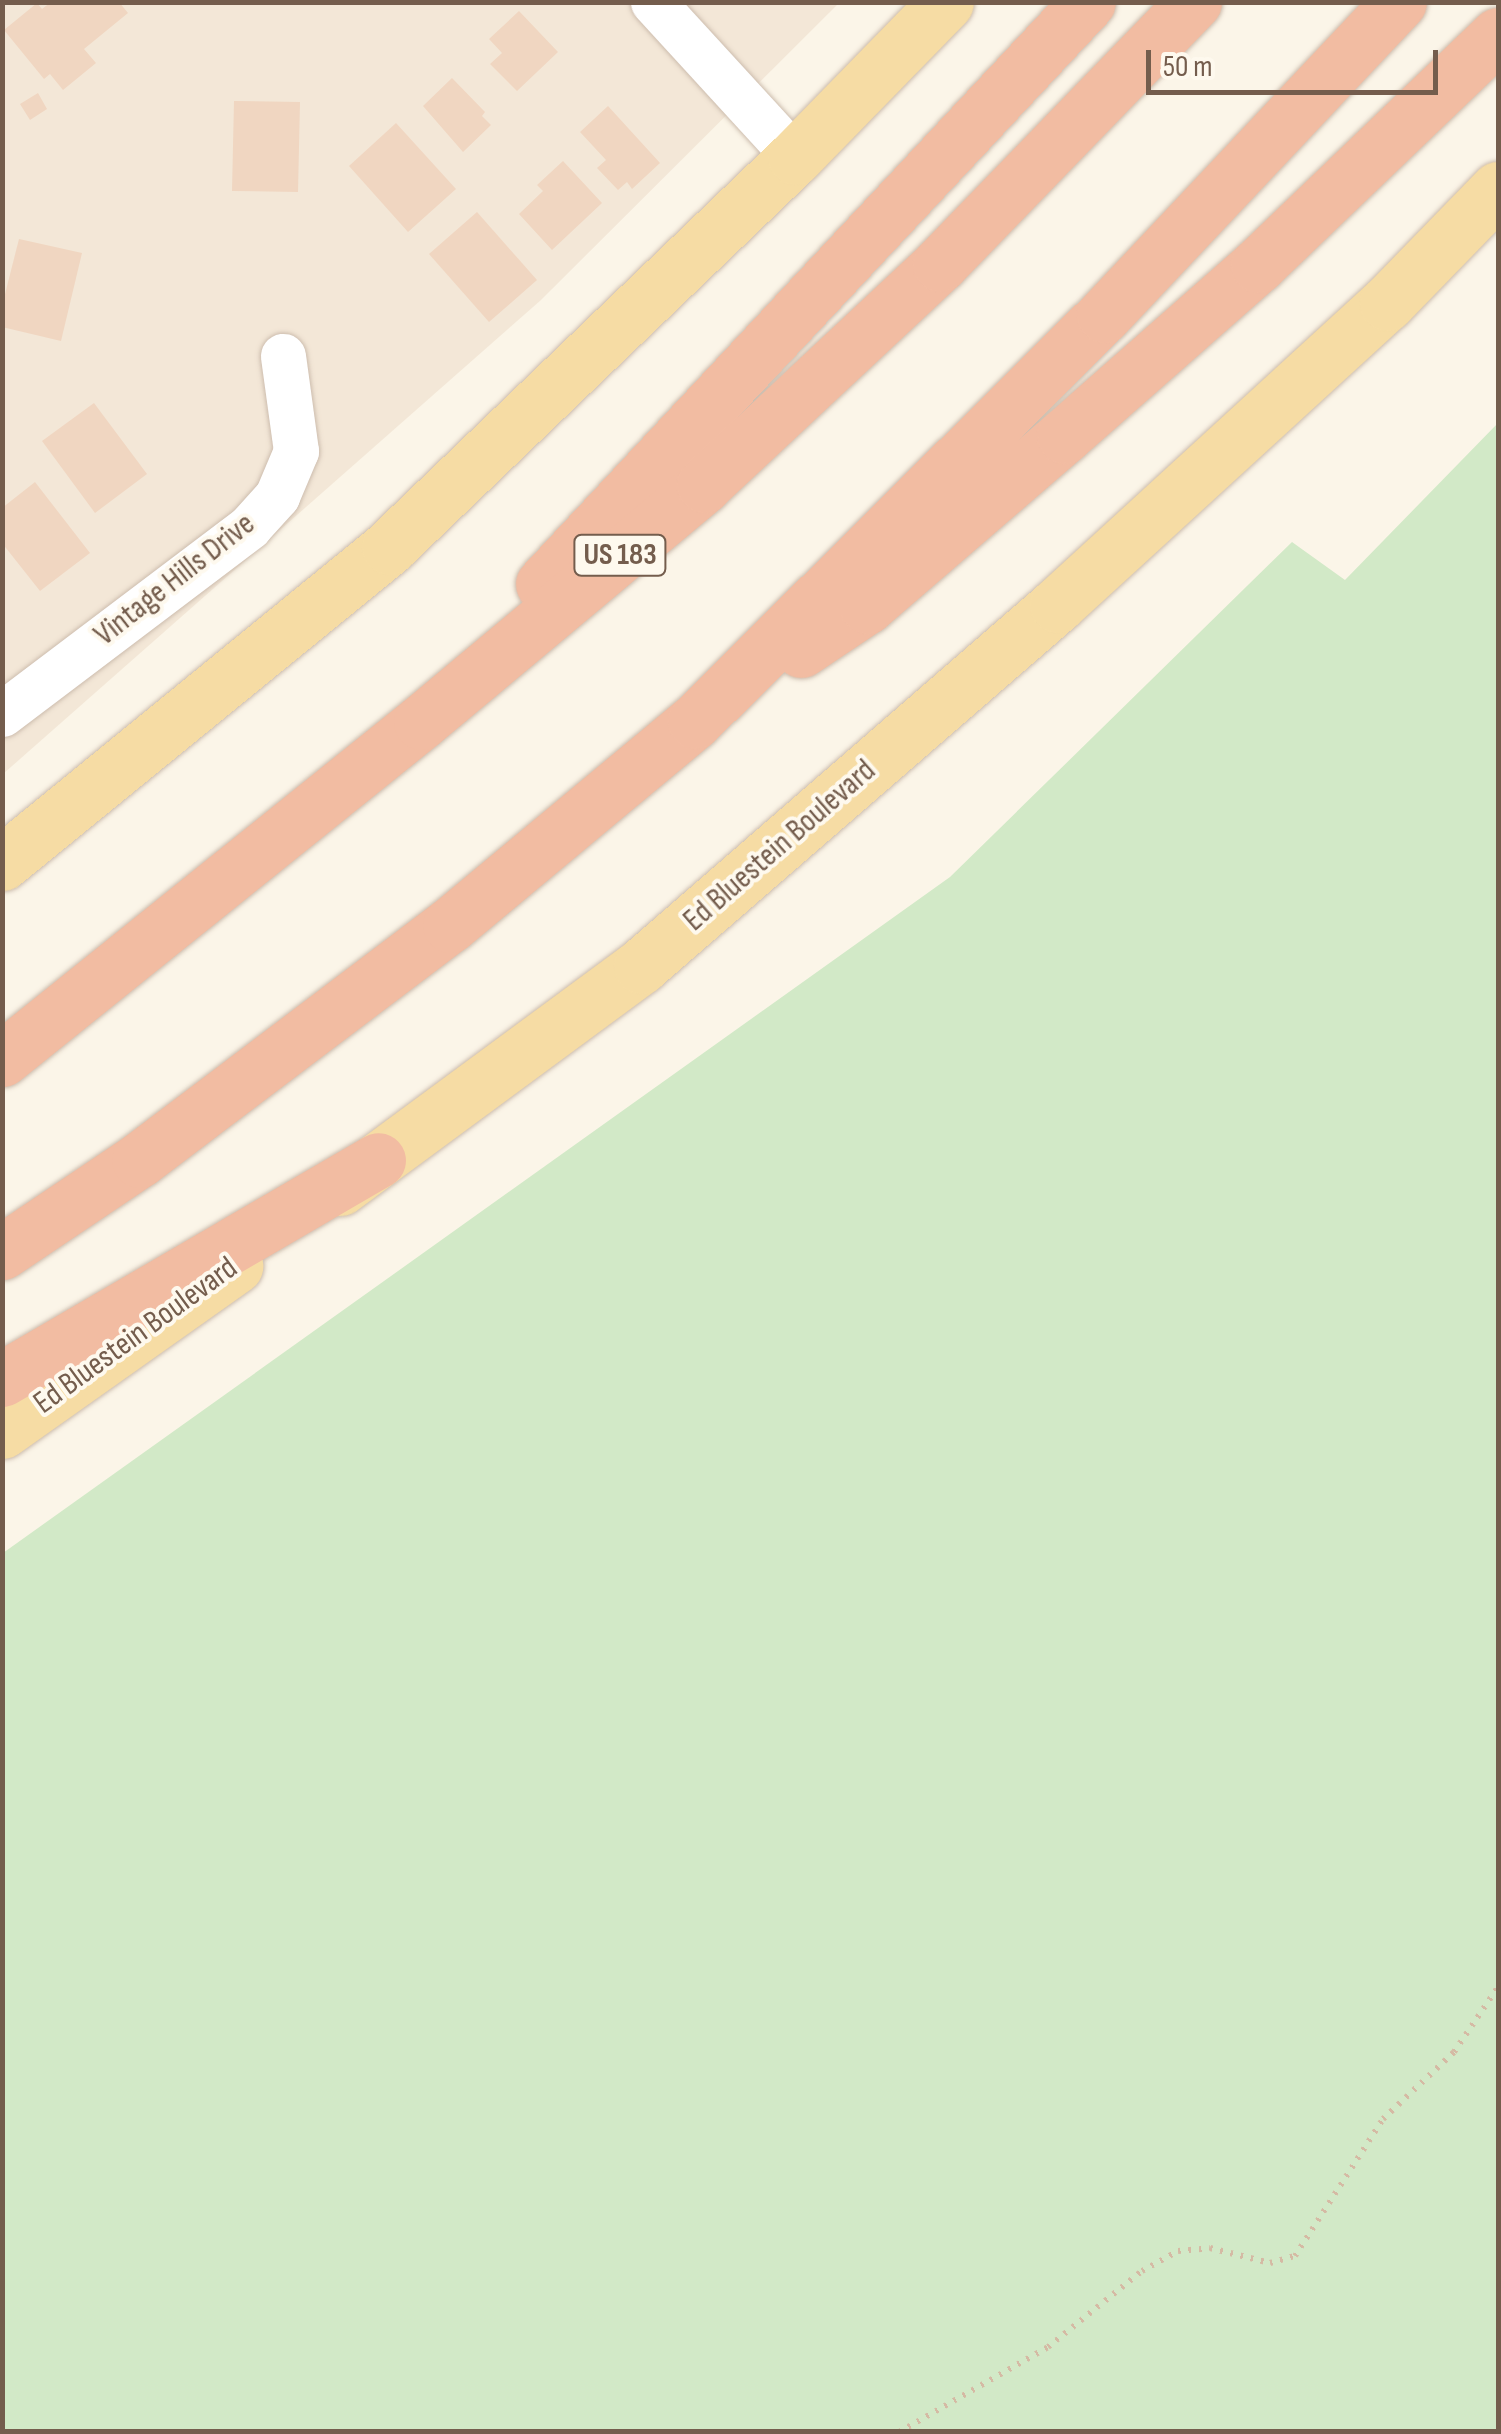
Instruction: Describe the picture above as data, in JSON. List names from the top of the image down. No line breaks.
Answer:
{"streets":{"highway":["US 183"],"main road":["Ed Bluestein Boulevard"],"street":["Vintage Hills Drive"]},"scale_bar":"50 m"}
